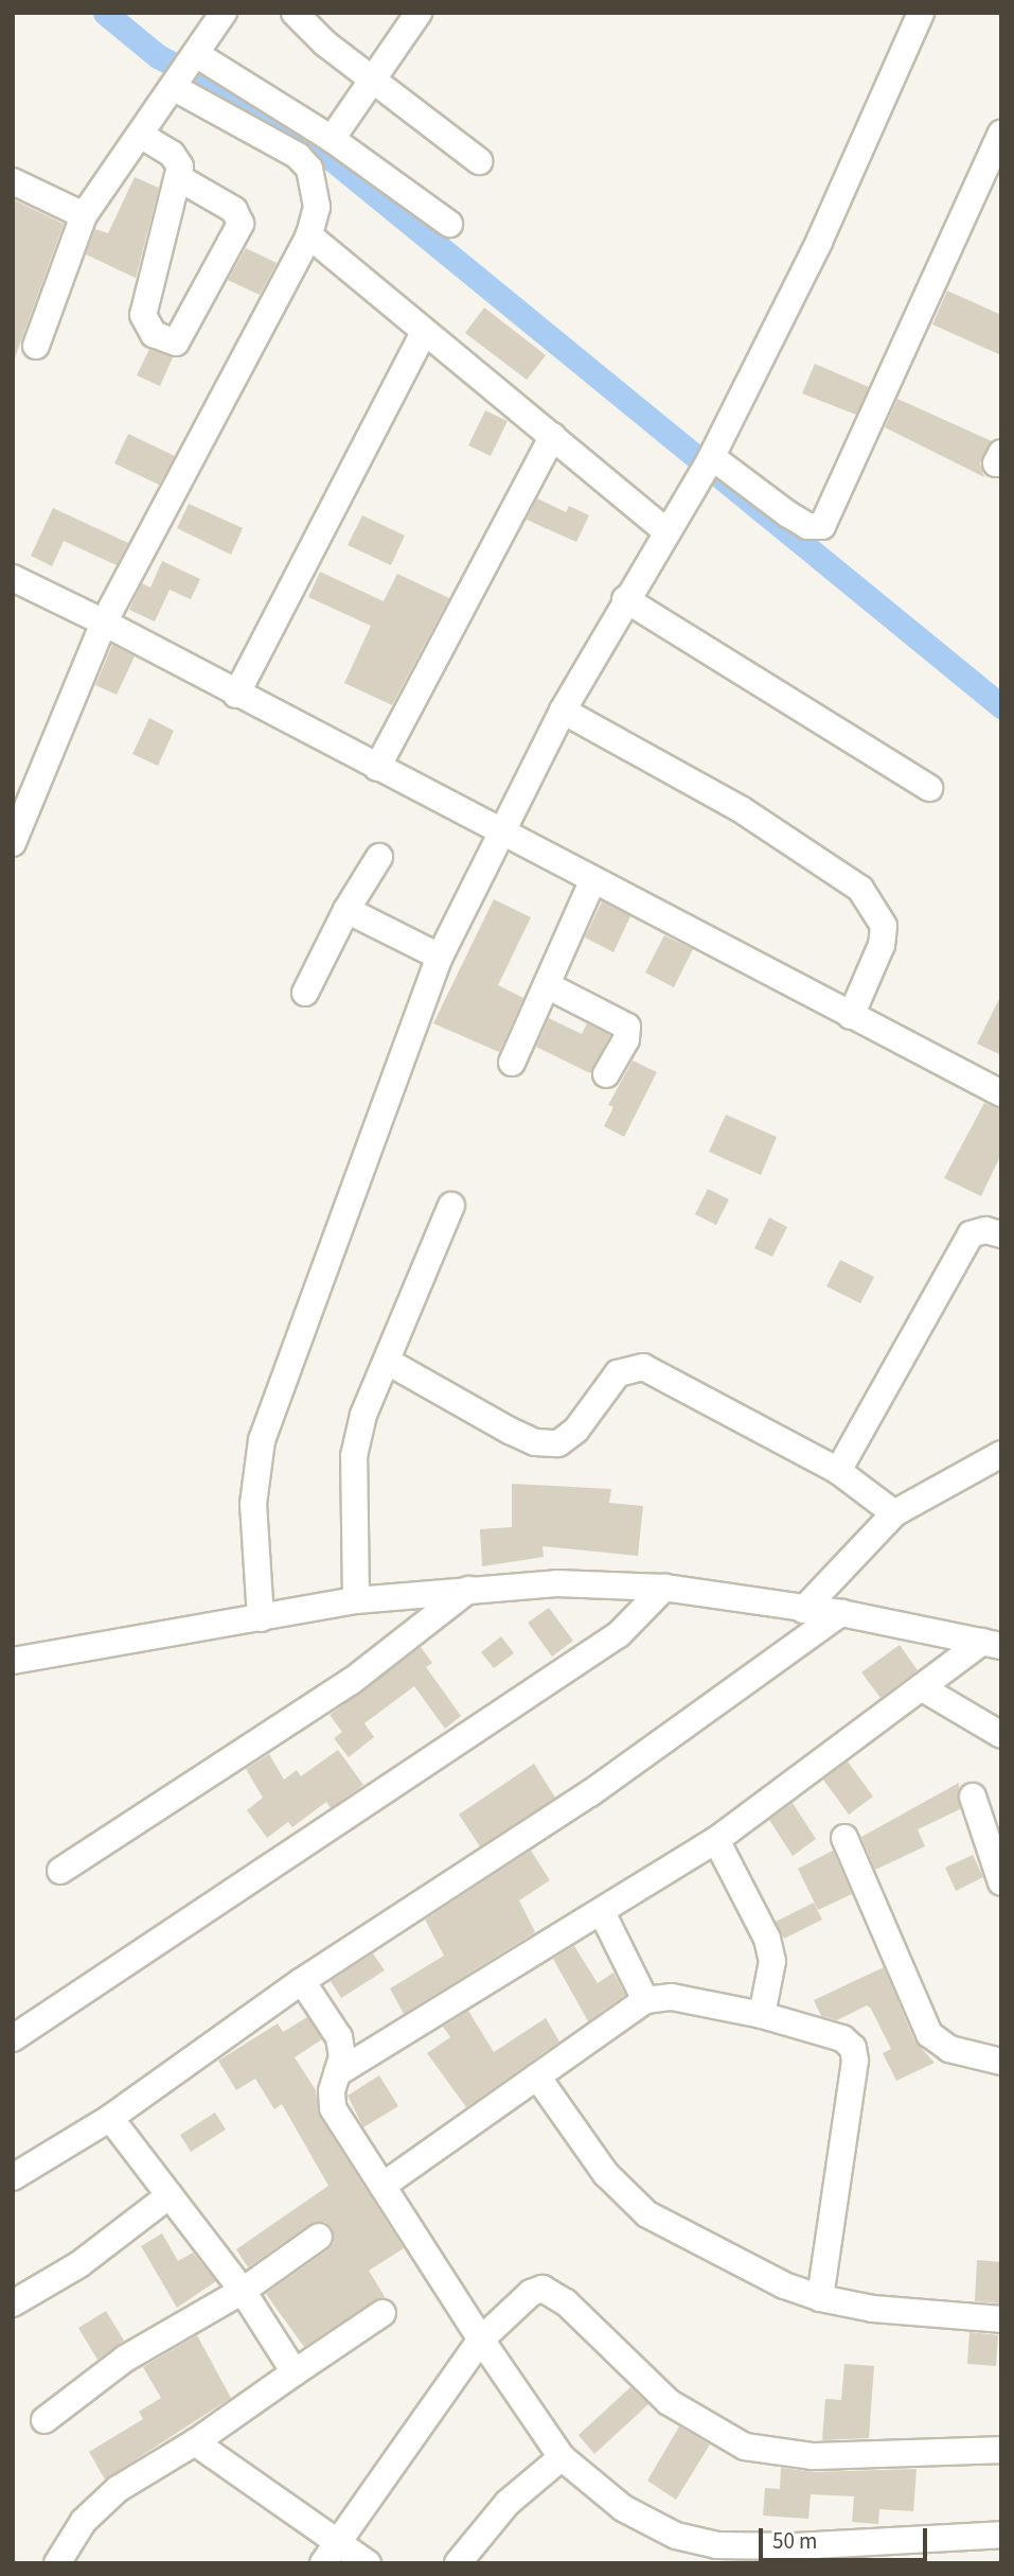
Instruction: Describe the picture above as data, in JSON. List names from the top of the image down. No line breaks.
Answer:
{"scale_bar":"50 m"}
